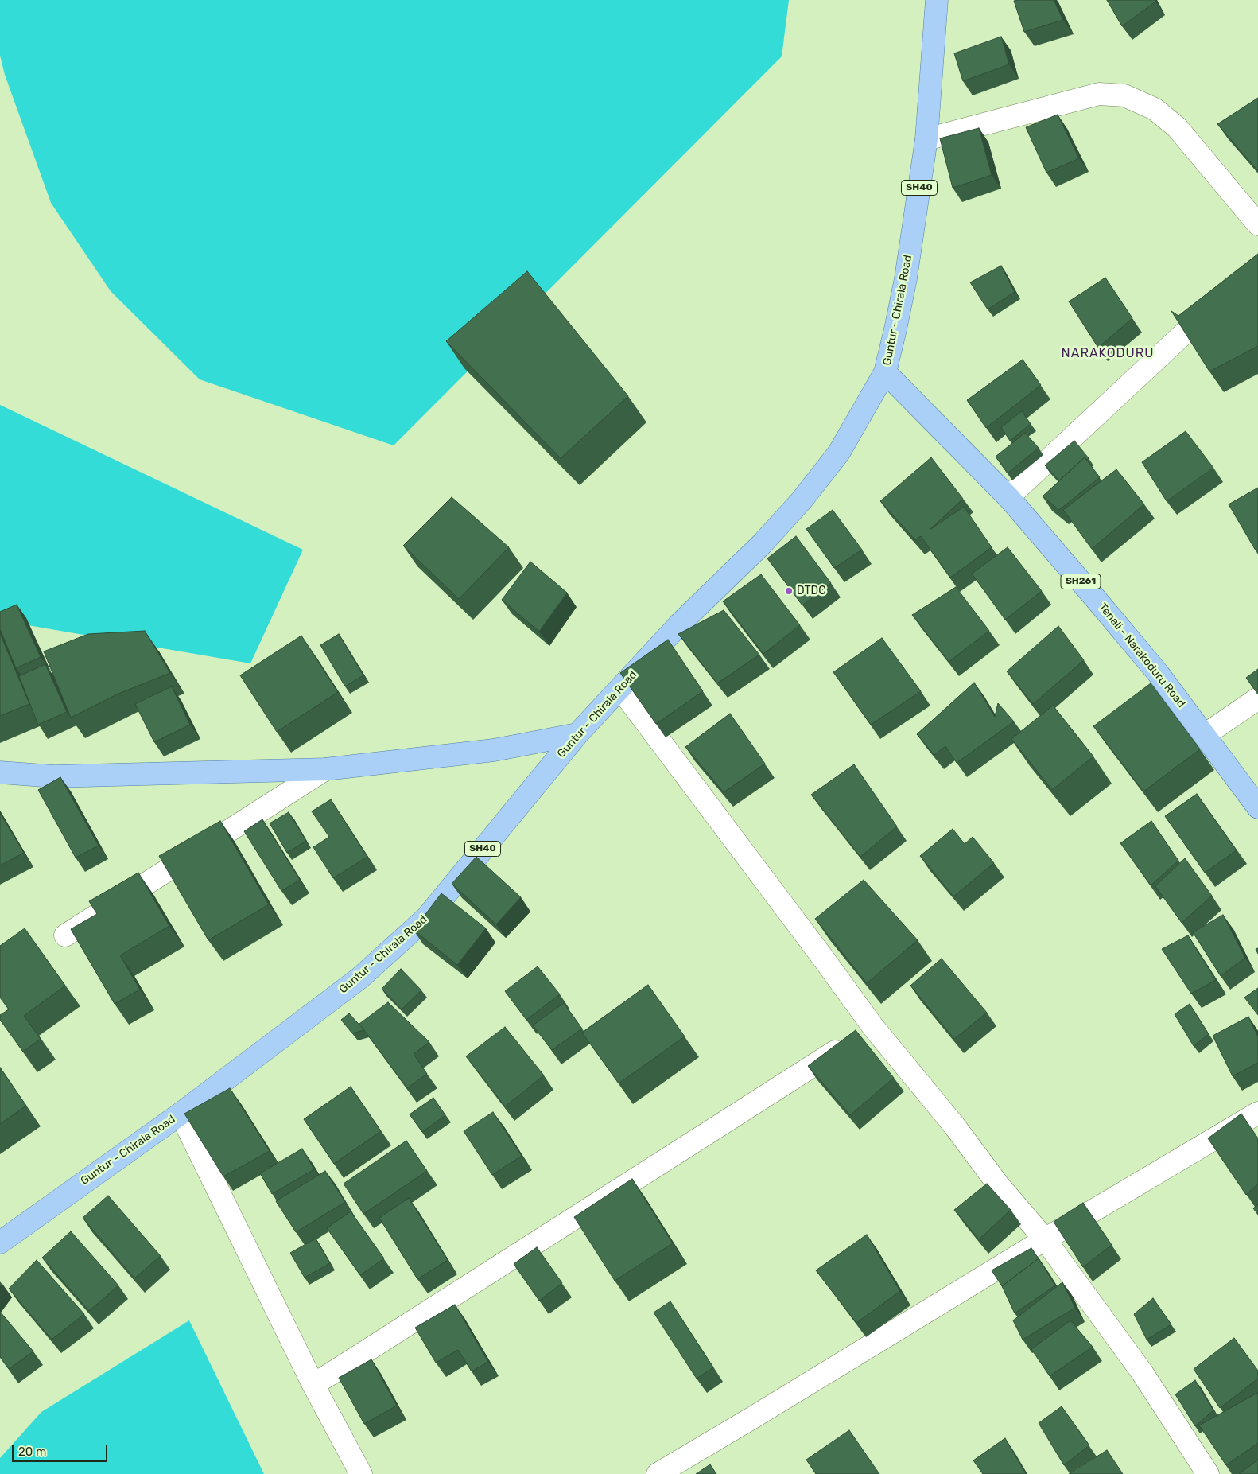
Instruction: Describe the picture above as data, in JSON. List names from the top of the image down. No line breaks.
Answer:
{"streets":{"main road":["SH40","Guntur - Chirala Road","SH261","Tenali - Narakoduru Road"]},"crossings":[["Guntur - Chirala Road","Tenali - Narakoduru Road"]],"districts":["NARAKODURU"],"places":["DTDC"],"scale_bar":"20 m"}
